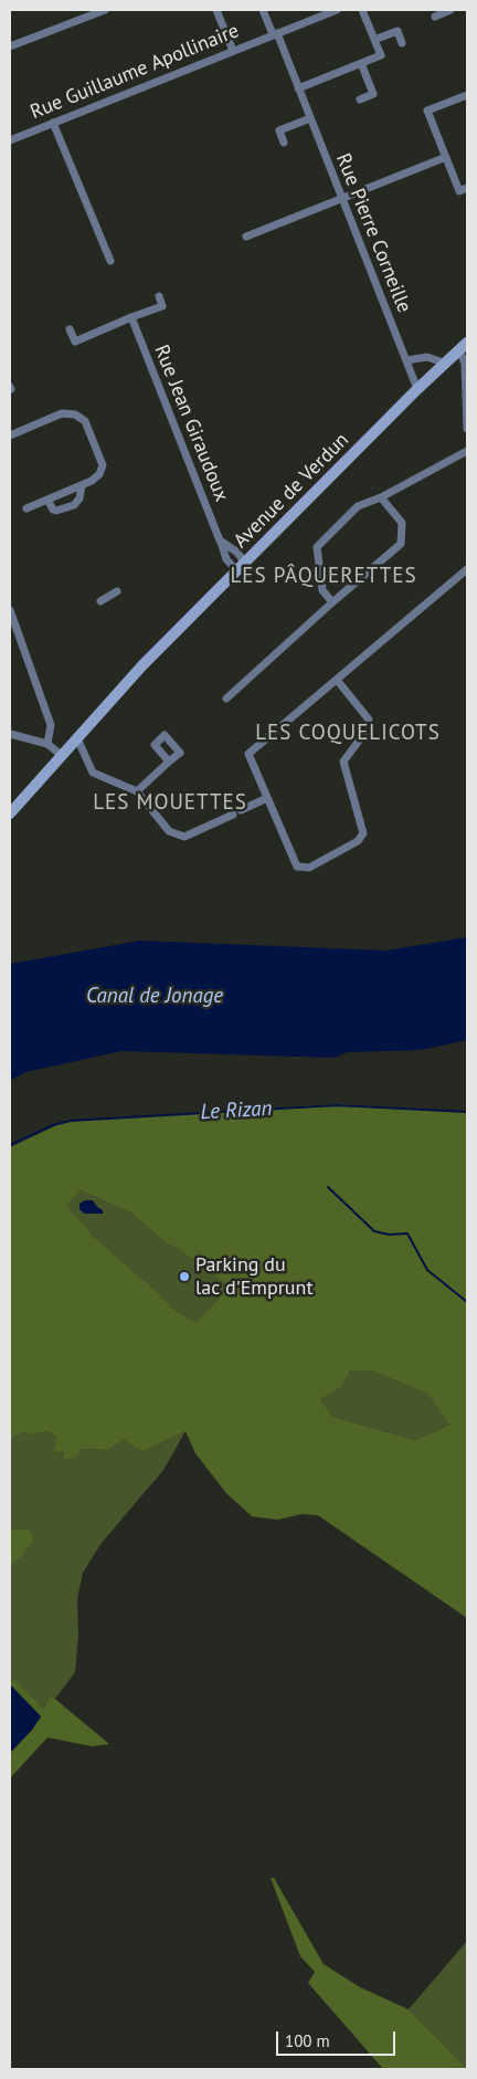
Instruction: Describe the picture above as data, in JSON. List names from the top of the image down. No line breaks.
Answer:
{"streets":{"main road":["Avenue de Verdun"],"street":["Rue Guillaume Apollinaire","Rue Pierre Corneille","Rue Jean Giraudoux"]},"crossings":[["Rue Guillaume Apollinaire","Rue Pierre Corneille"],["Rue Pierre Corneille","Avenue de Verdun"],["Rue Jean Giraudoux","Avenue de Verdun"]],"districts":["LES PÂQUERETTES","LES COQUELICOTS","LES MOUETTES"],"water":["Canal de Jonage","Le Rizan"],"places":["Parking du lac d'Emprunt"],"scale_bar":"100 m"}
